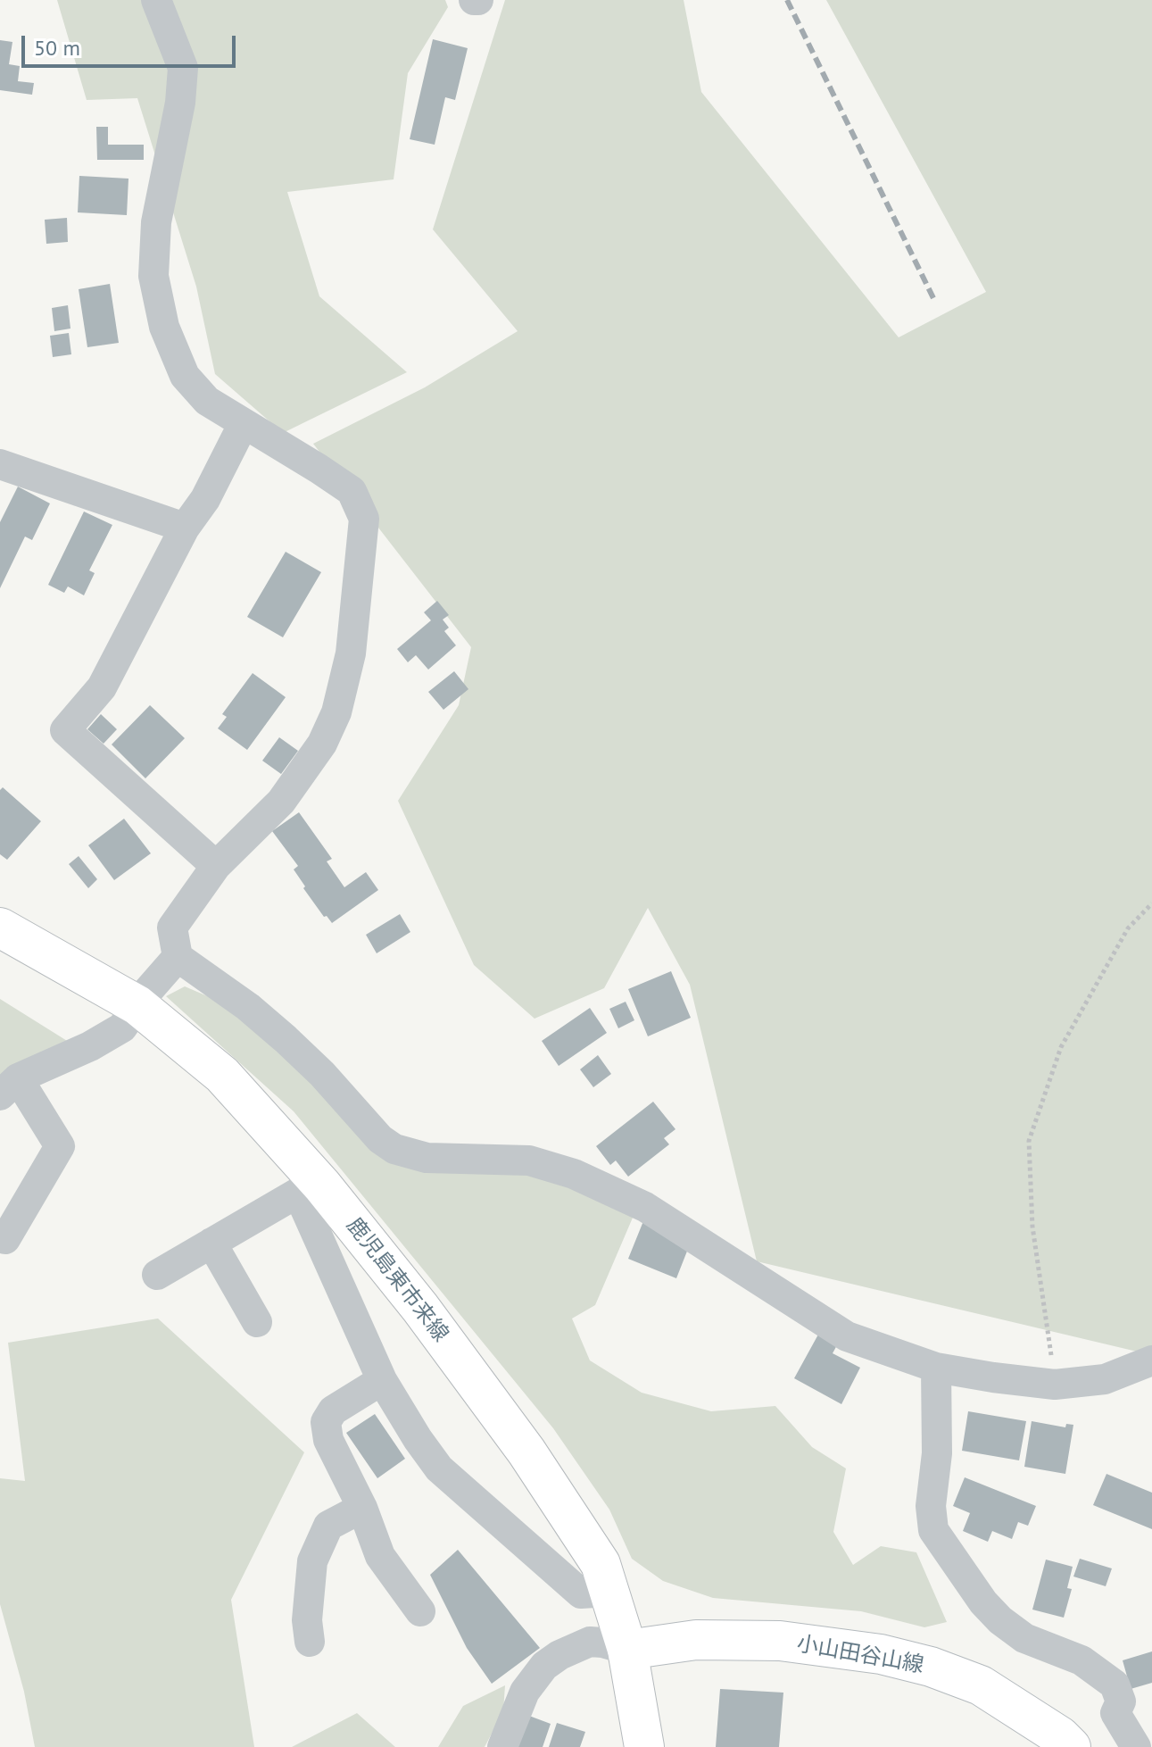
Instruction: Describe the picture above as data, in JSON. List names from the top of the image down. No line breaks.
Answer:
{"streets":{"main road":["鹿児島東市来線","小山田谷山線"]},"crossings":[["鹿児島東市来線","小山田谷山線"]],"scale_bar":"50 m"}
